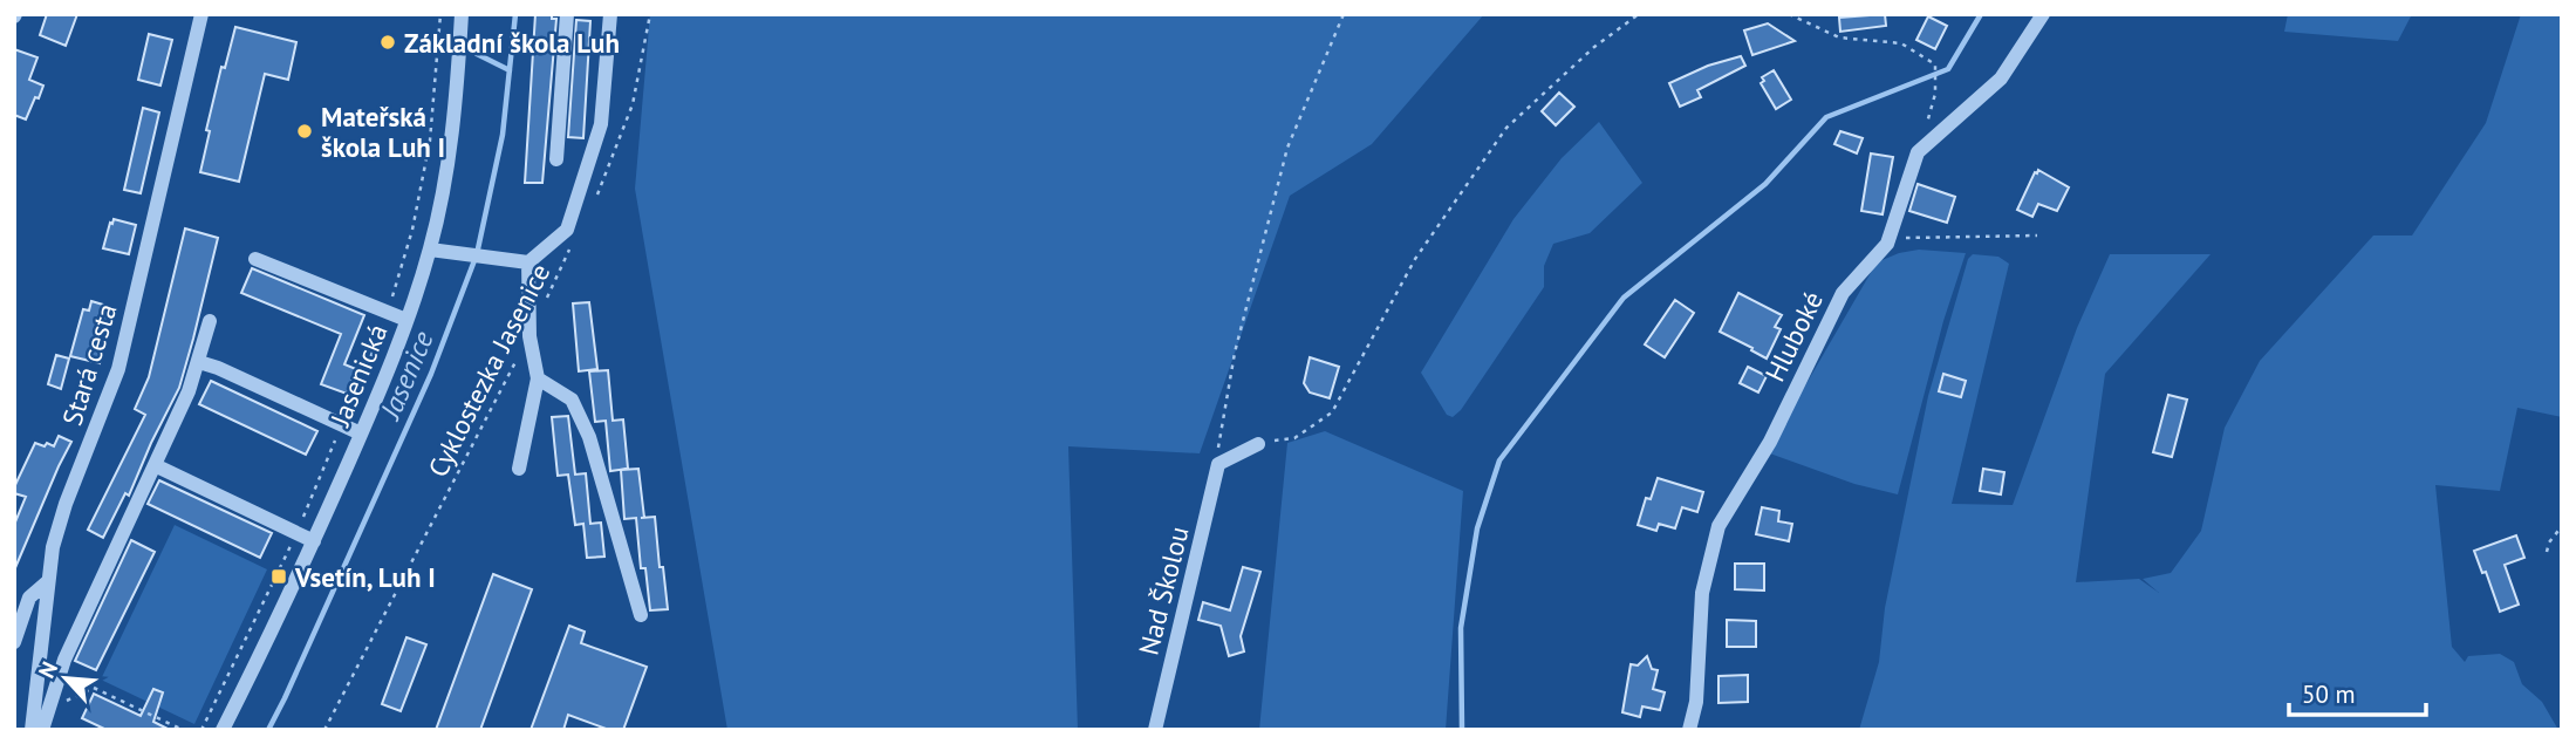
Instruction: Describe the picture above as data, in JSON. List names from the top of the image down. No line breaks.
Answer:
{"streets":{"street":["Hluboké","Stará cesta","Jasenická","Nad Školou"],"path":["Cyklostezka Jasenice"]},"water":["Jasenice"],"places":{"other":["Základní škola Luh","Mateřská škola Luh I"],"transit":["Vsetín, Luh I"]},"scale_bar":"50 m","north":"top left"}
